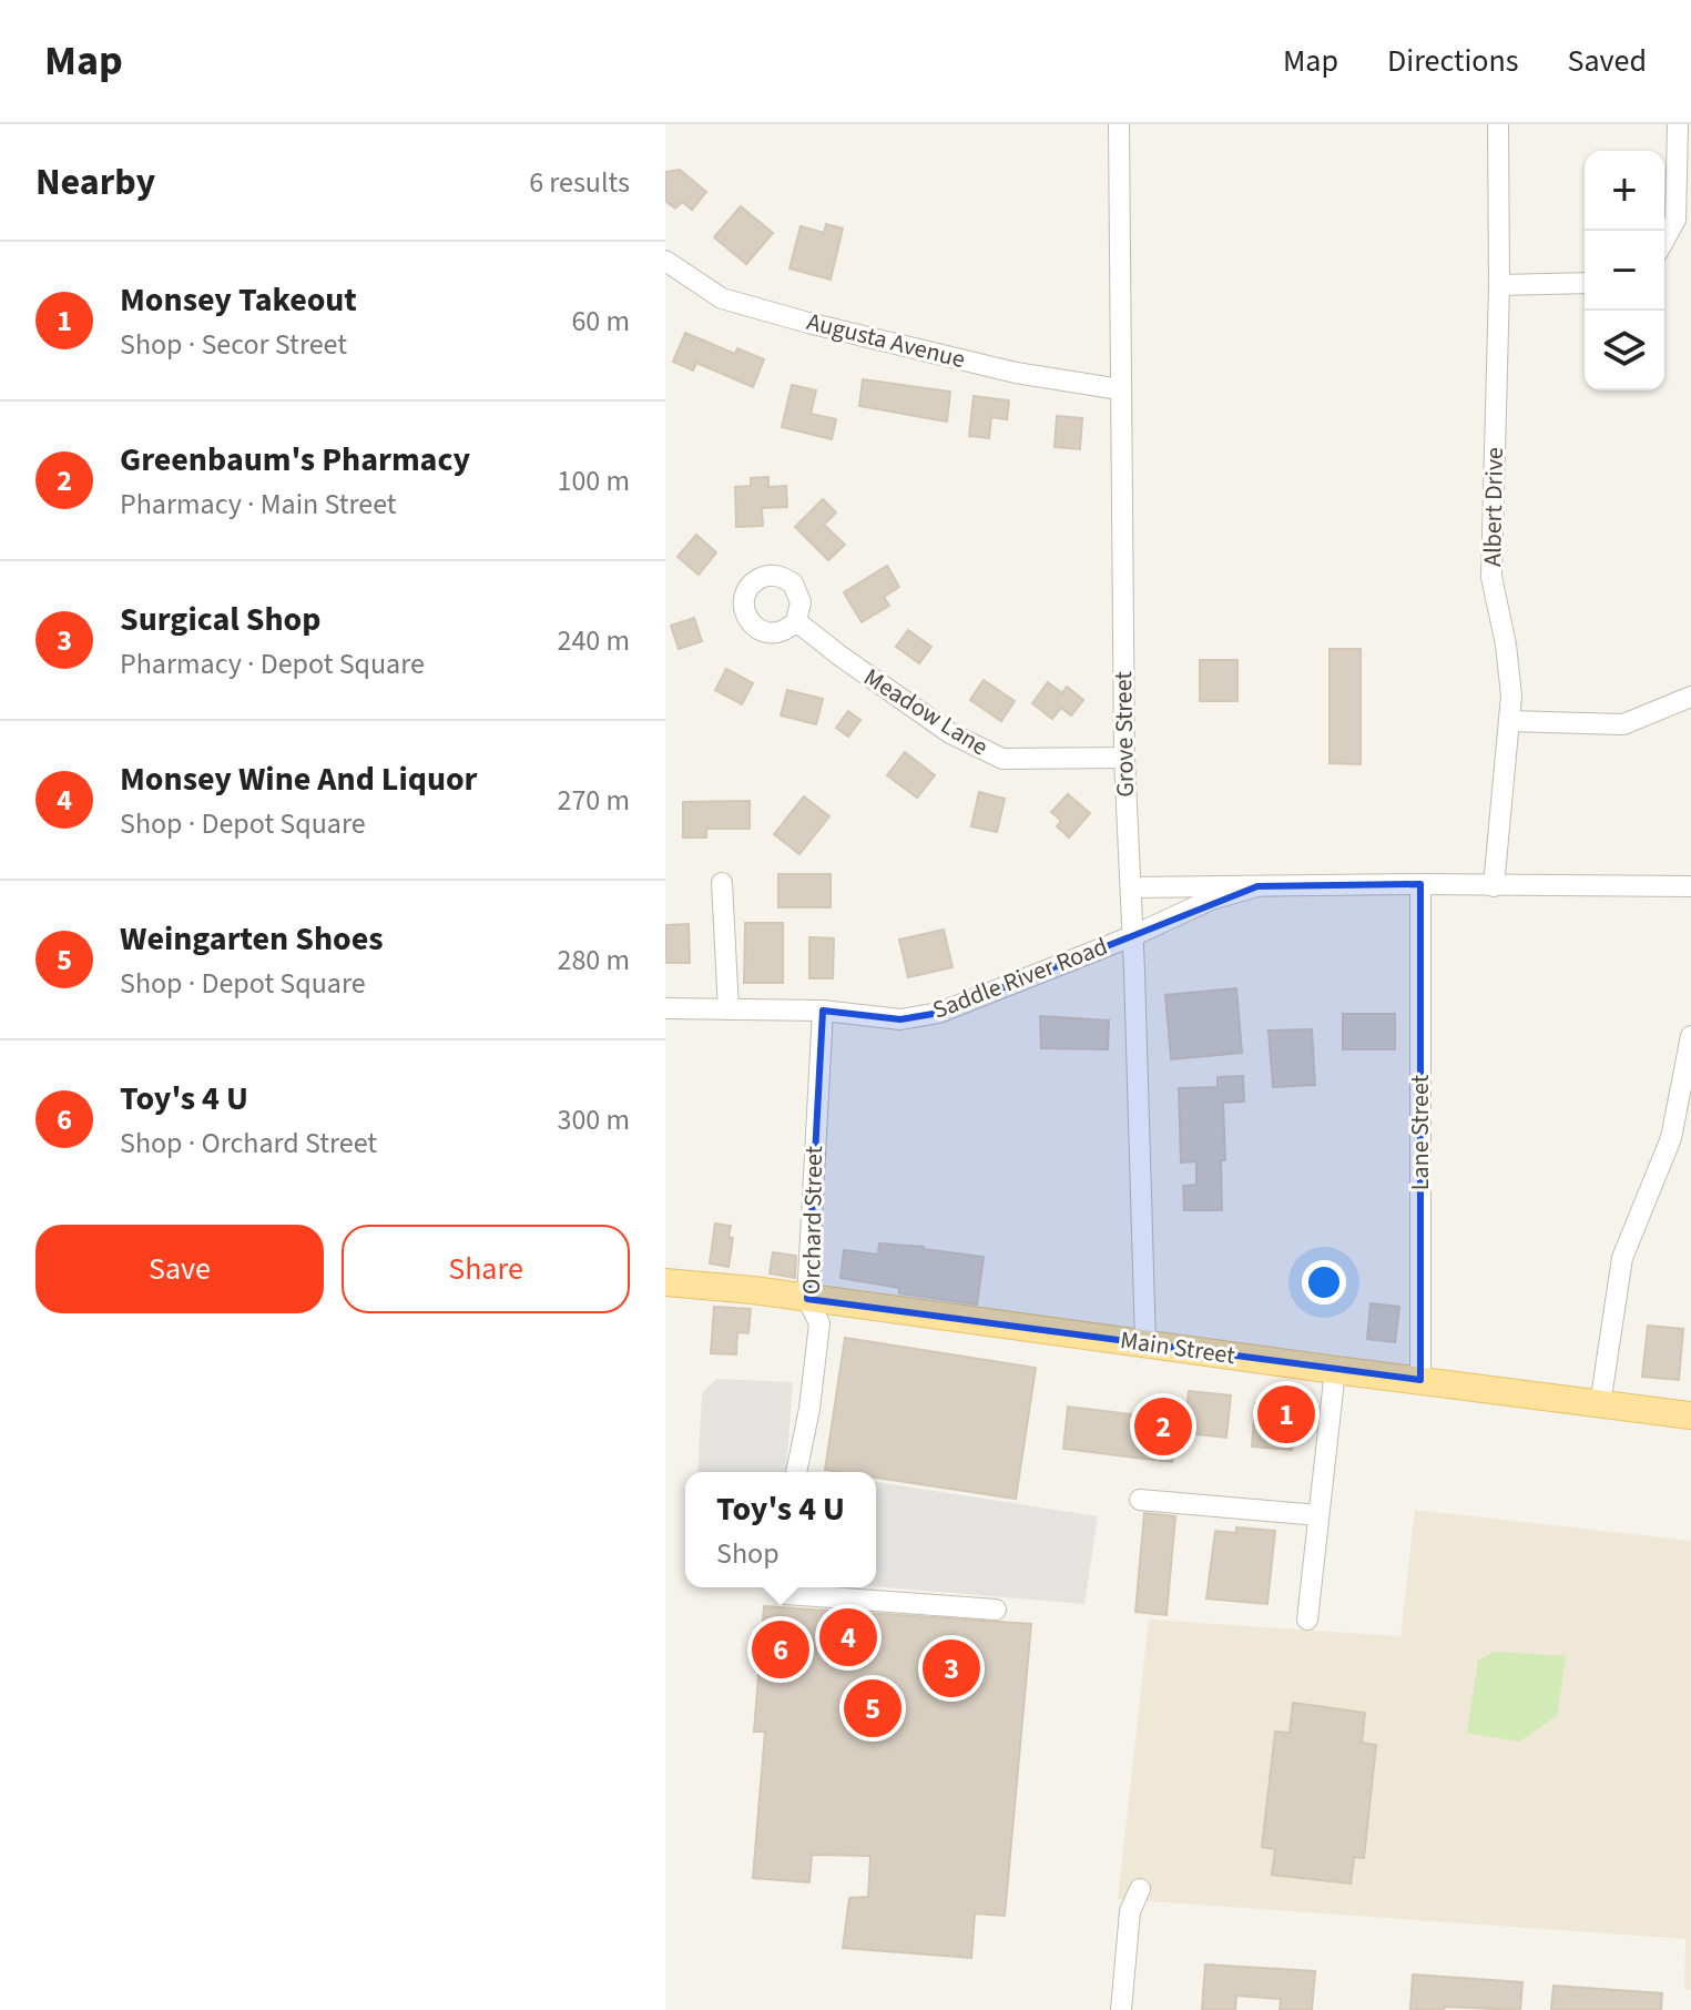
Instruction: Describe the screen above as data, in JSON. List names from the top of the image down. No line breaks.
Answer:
{"streets":{"main road":["Main Street"],"street":["Augusta Avenue","Albert Drive","Meadow Lane","Grove Street","Saddle River Road","Lane Street","Orchard Street"]},"crossings":[["Augusta Avenue","Grove Street"],["Albert Drive","Saddle River Road"],["Meadow Lane","Grove Street"],["Grove Street","Saddle River Road"],["Grove Street","Main Street"],["Saddle River Road","Lane Street"],["Saddle River Road","Orchard Street"],["Lane Street","Main Street"],["Orchard Street","Main Street"]],"page":{"header":"Map","nav":["Map","Directions","Saved"],"heading":["Nearby","6 results"],"map_buttons":["+","−"],"list":[{"mark":"1","name":"Monsey Takeout","note":"Shop · Secor Street","value":"60 m"},{"mark":"2","name":"Greenbaum's Pharmacy","note":"Pharmacy · Main Street","value":"100 m"},{"mark":"3","name":"Surgical Shop","note":"Pharmacy · Depot Square","value":"240 m"},{"mark":"4","name":"Monsey Wine And Liquor","note":"Shop · Depot Square","value":"270 m"},{"mark":"5","name":"Weingarten Shoes","note":"Shop · Depot Square","value":"280 m"},{"mark":"6","name":"Toy's 4 U","note":"Shop · Orchard Street","value":"300 m"}],"buttons":["Save","Share"],"pins":["1","2","4","6","3","5"],"popup":["Toy's 4 U","Shop"]}}
